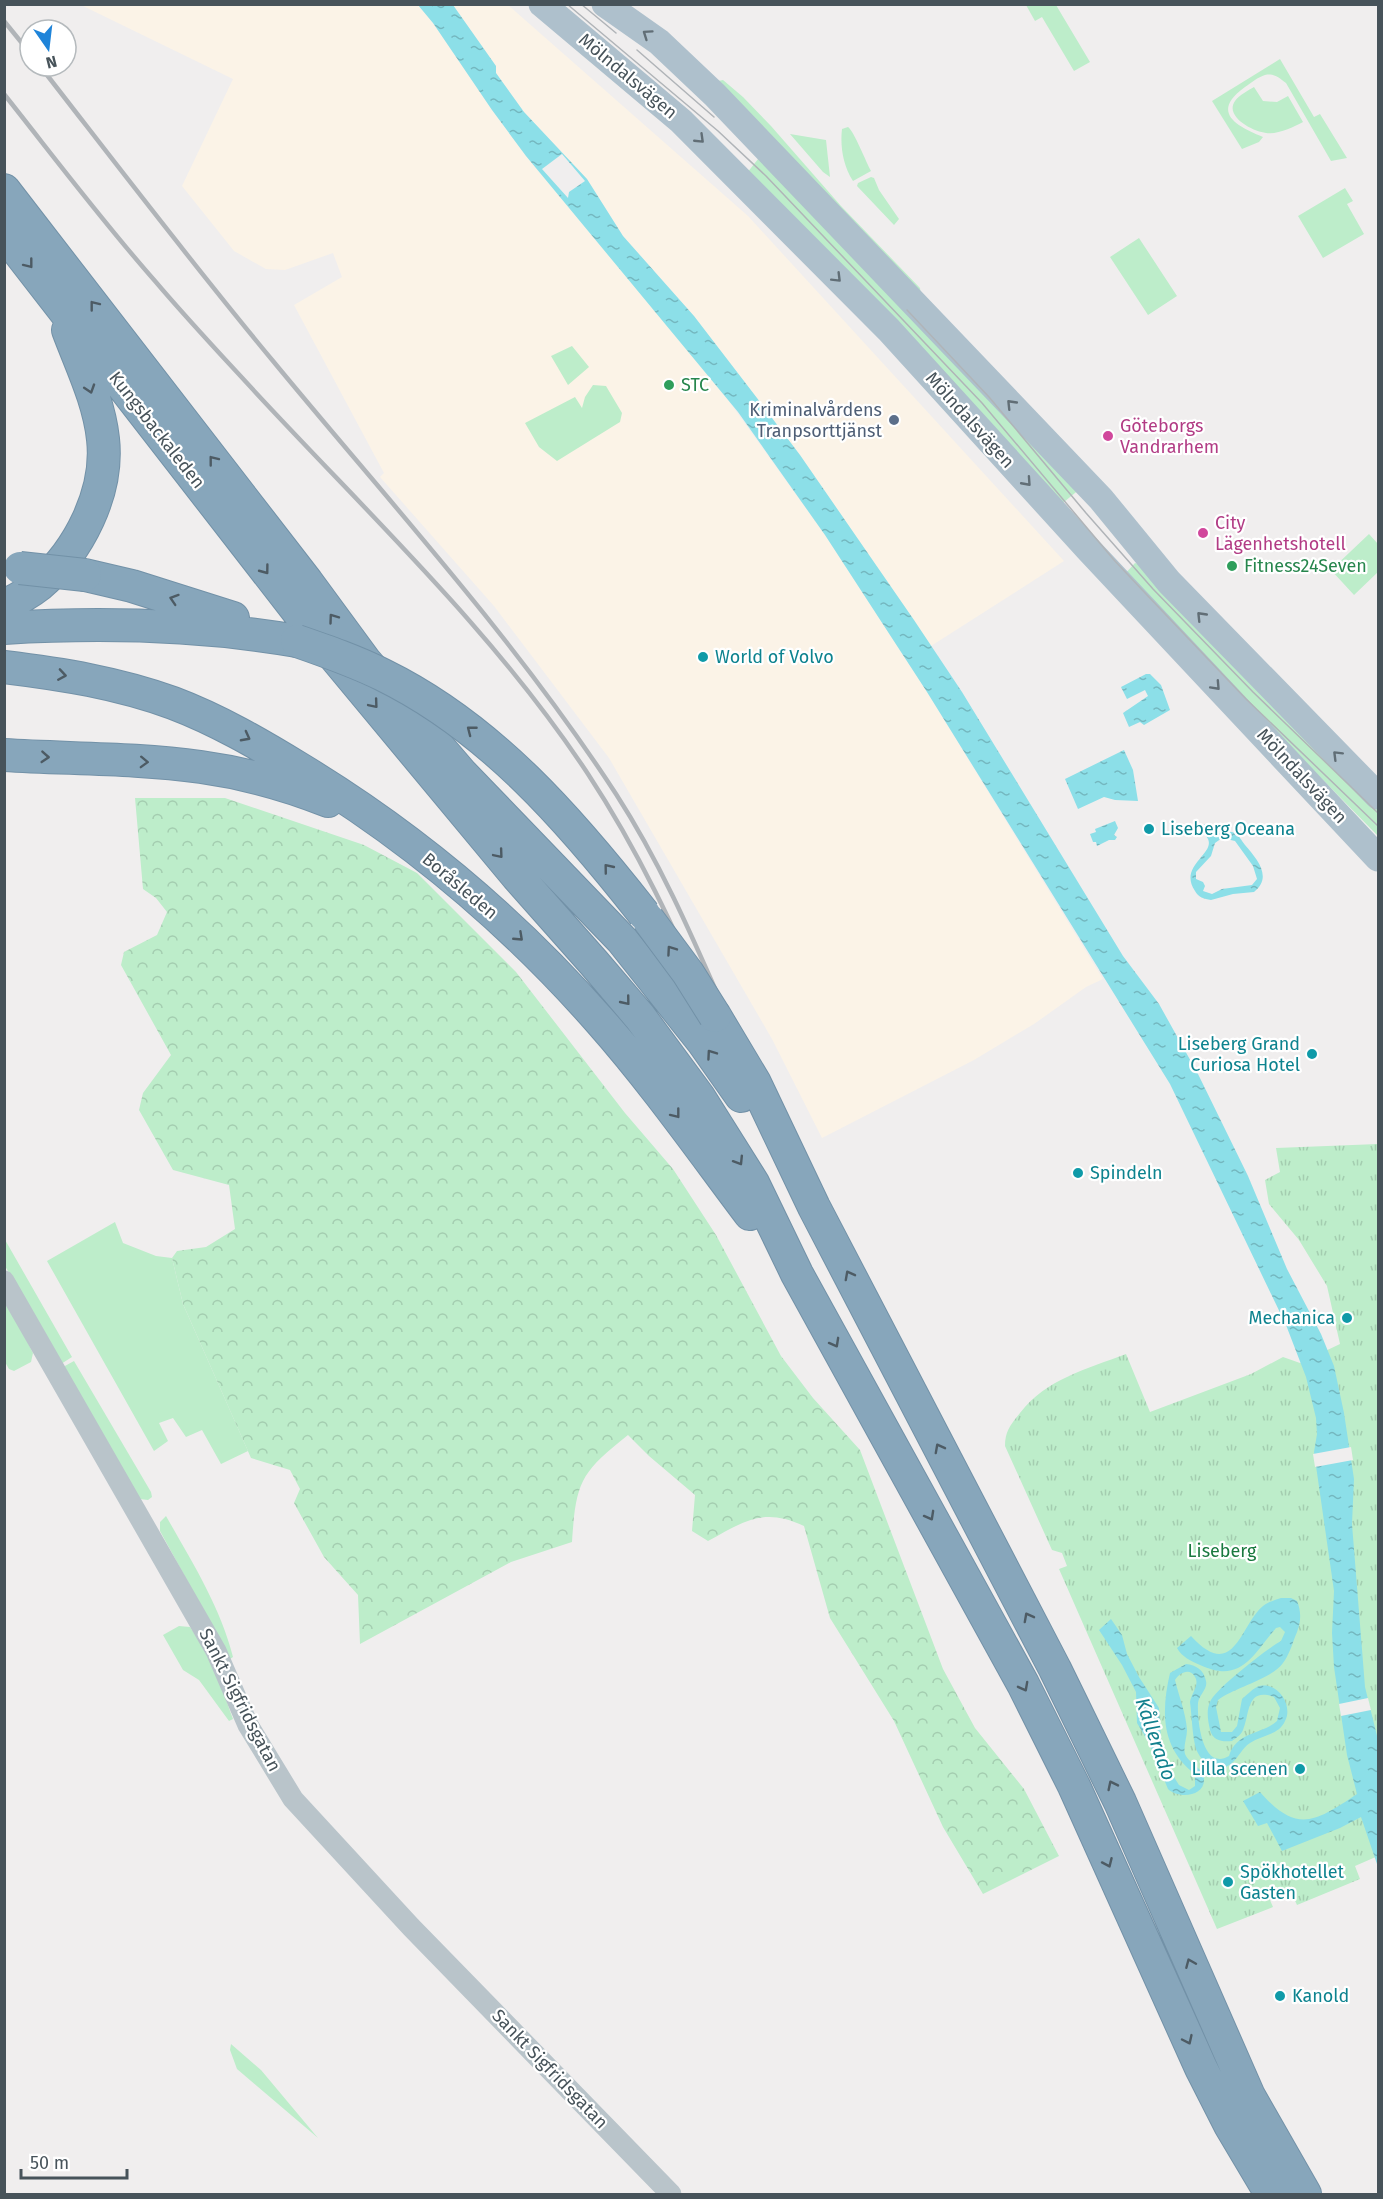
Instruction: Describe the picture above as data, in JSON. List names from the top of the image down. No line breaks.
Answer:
{"streets":{"highway":["Kungsbackaleden","Boråsleden"],"main road":["Mölndalsvägen"],"street":["Sankt Sigfridsgatan"]},"crossings":[["Kungsbackaleden","Boråsleden"]],"water":["Kållerado"],"parks":["Liseberg"],"places":["STC","Kriminalvårdens Tranpsorttjänst","Göteborgs Vandrarhem","City Lägenhetshotell","Fitness24Seven","World of Volvo","Liseberg Oceana","Liseberg Grand Curiosa Hotel","Spindeln","Mechanica","Lilla scenen","Spökhotellet Gasten","Kanold"],"scale_bar":"50 m","north":"bottom"}
